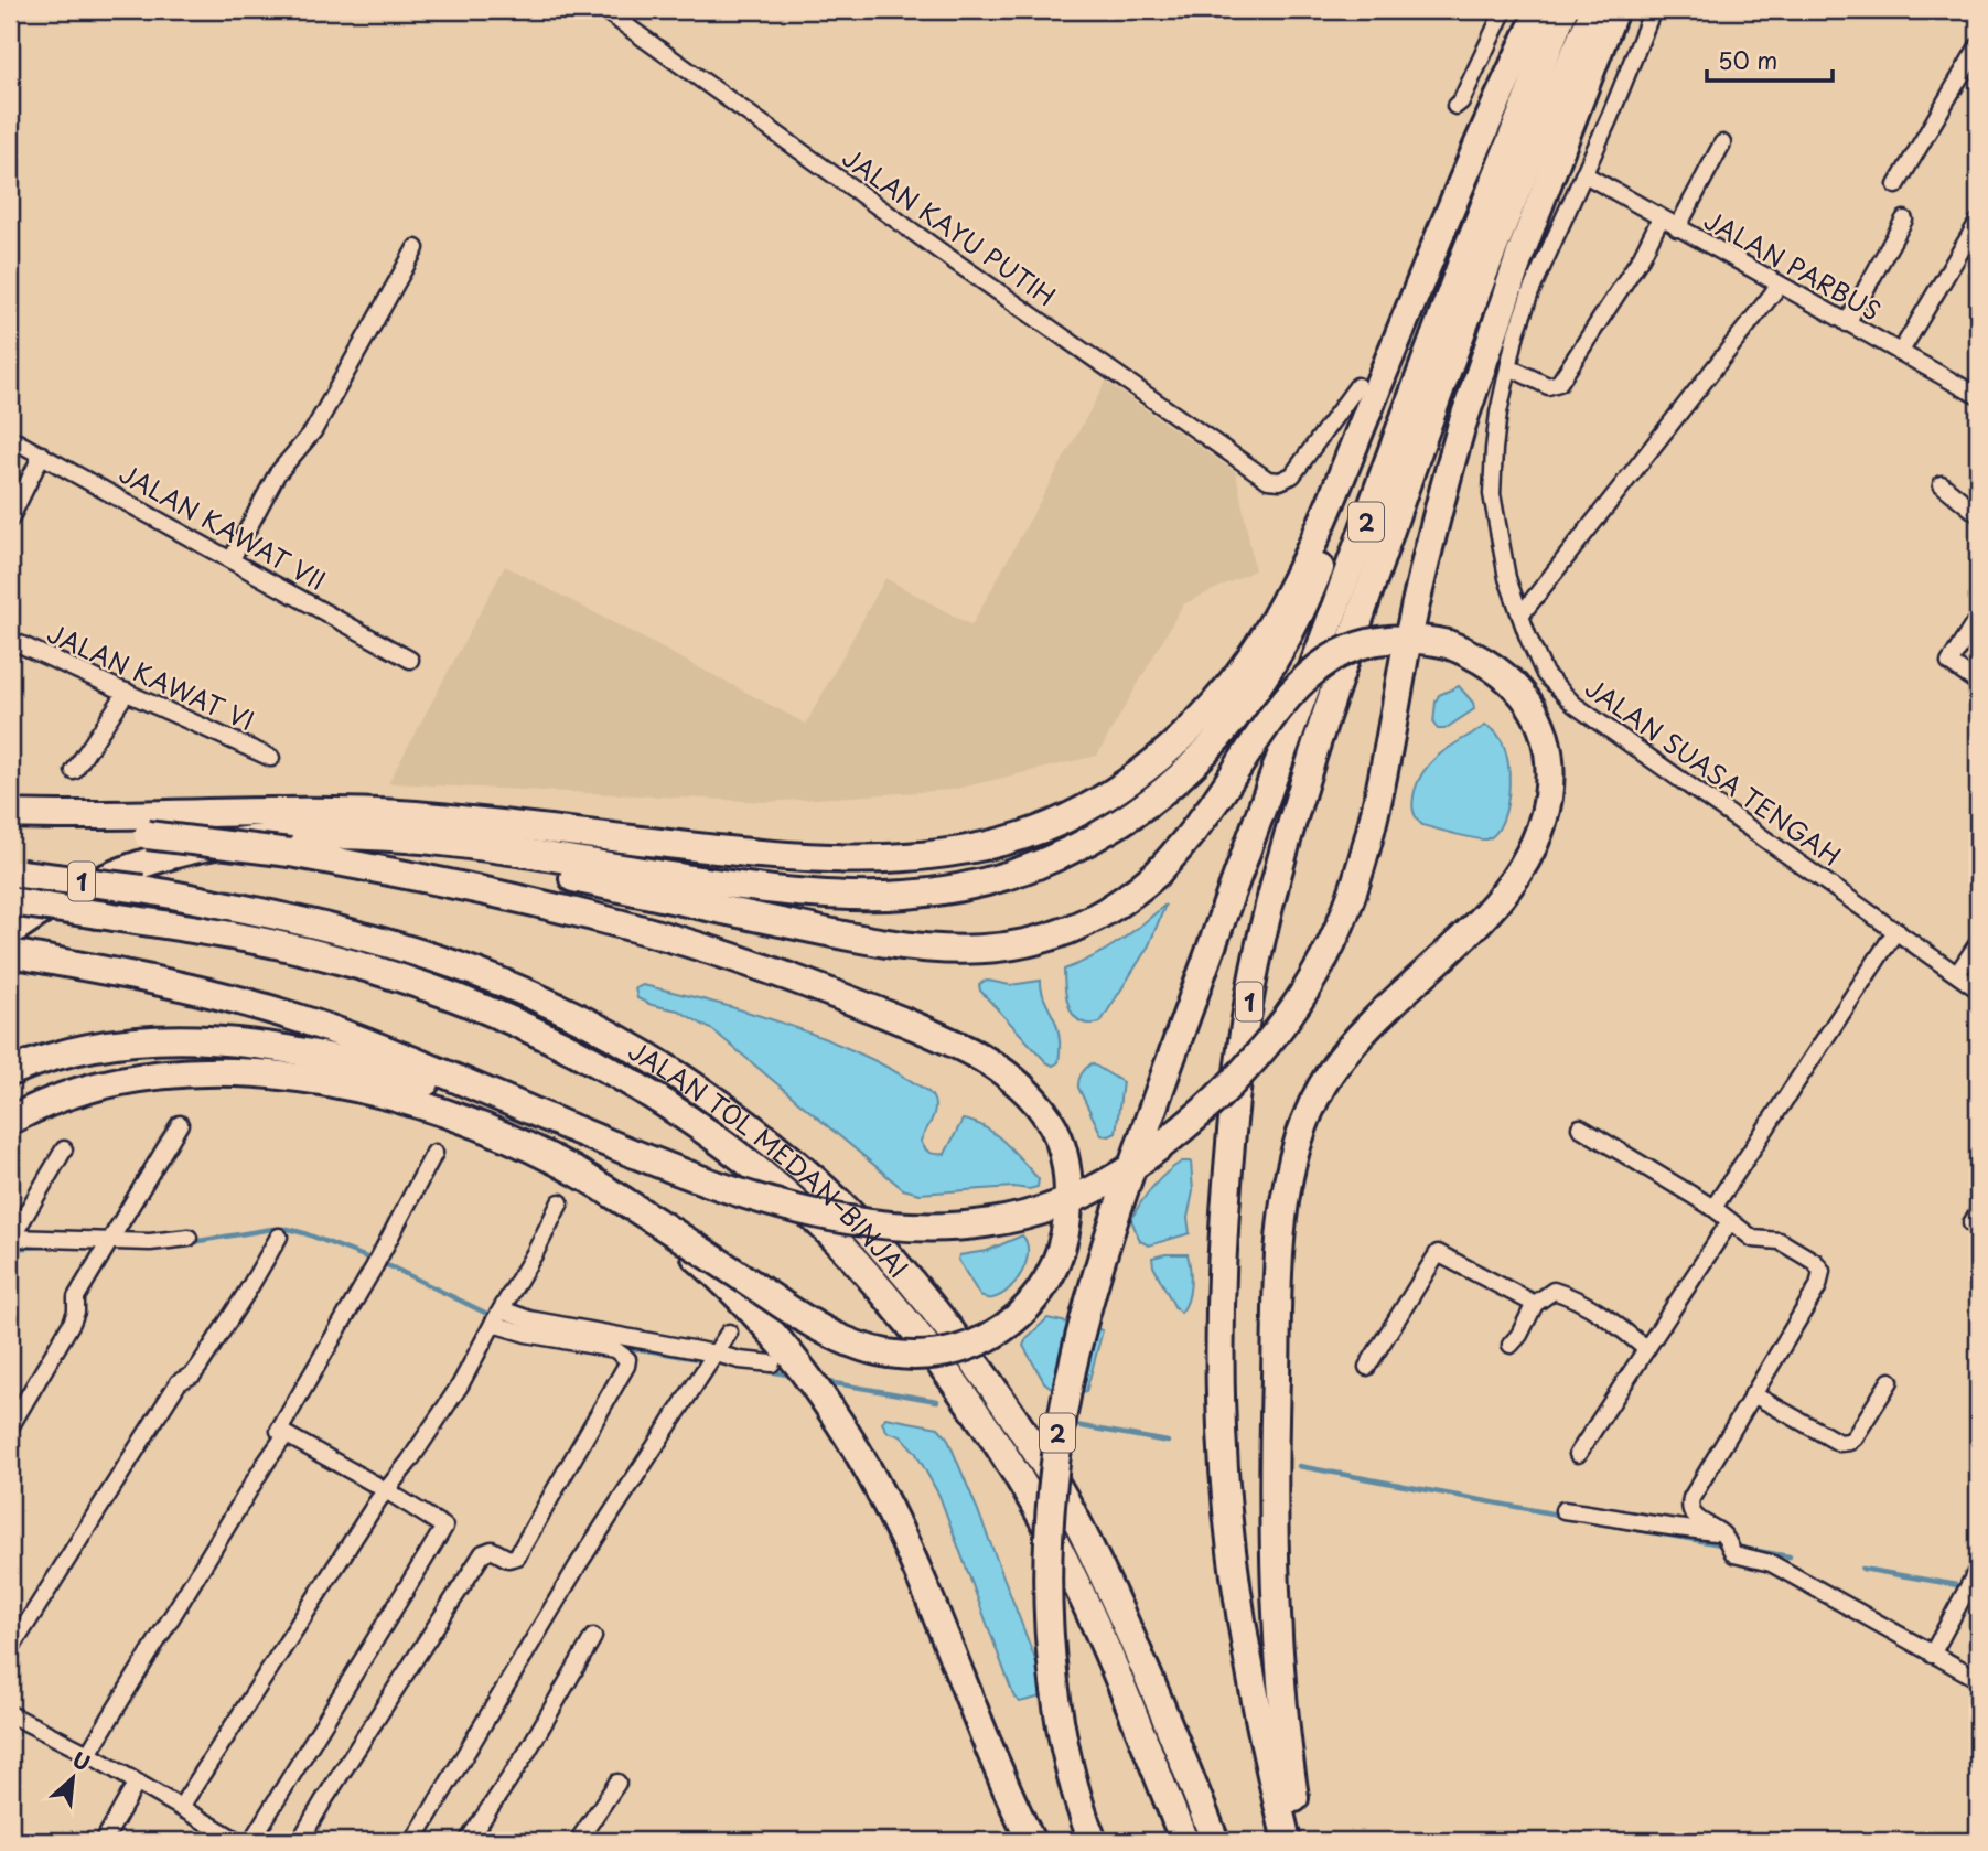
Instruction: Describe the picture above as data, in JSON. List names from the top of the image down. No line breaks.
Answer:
{"streets":{"highway":["2","1","JALAN TOL MEDAN–BINJAI"],"street":["JALAN KAYU PUTIH","JALAN PARBUS","JALAN KAWAT VII","JALAN KAWAT VI","JALAN SUASA TENGAH"]},"crossings":[["JALAN PARBUS","JALAN SUASA TENGAH"]],"scale_bar":"50 m","north":"top right"}
